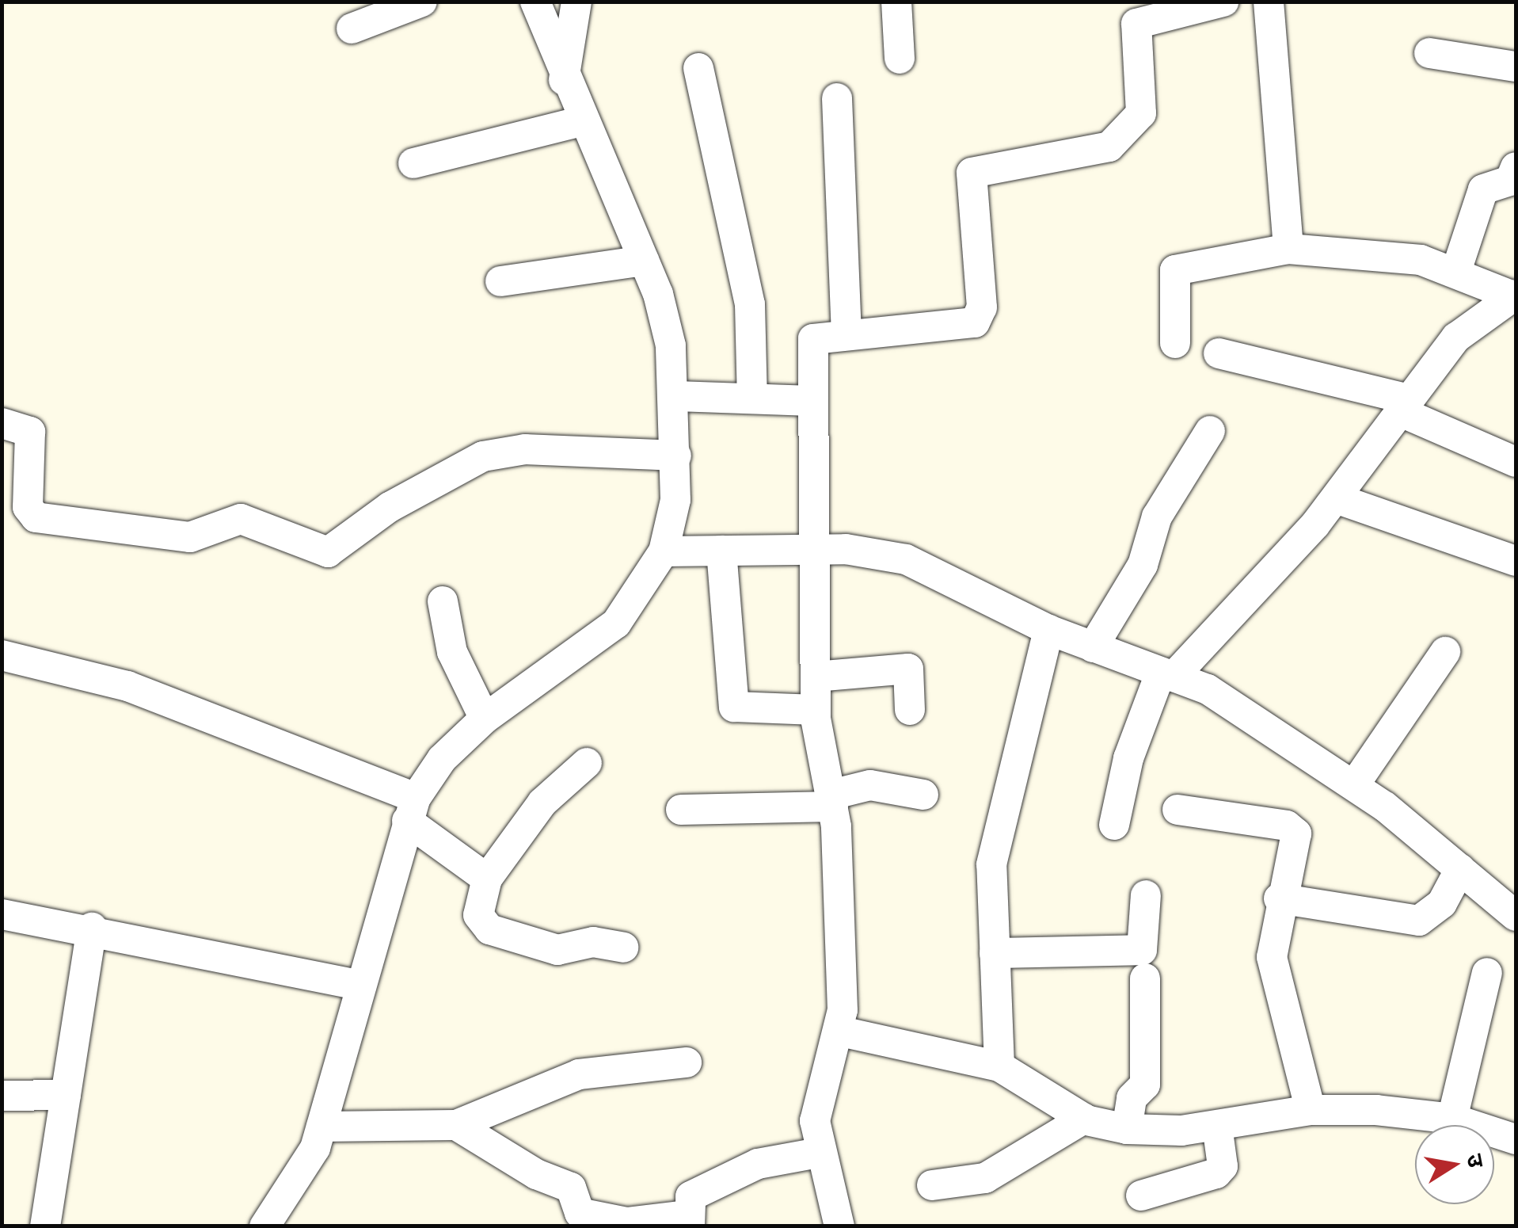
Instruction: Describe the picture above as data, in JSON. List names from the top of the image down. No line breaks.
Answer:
{"north":"right"}
